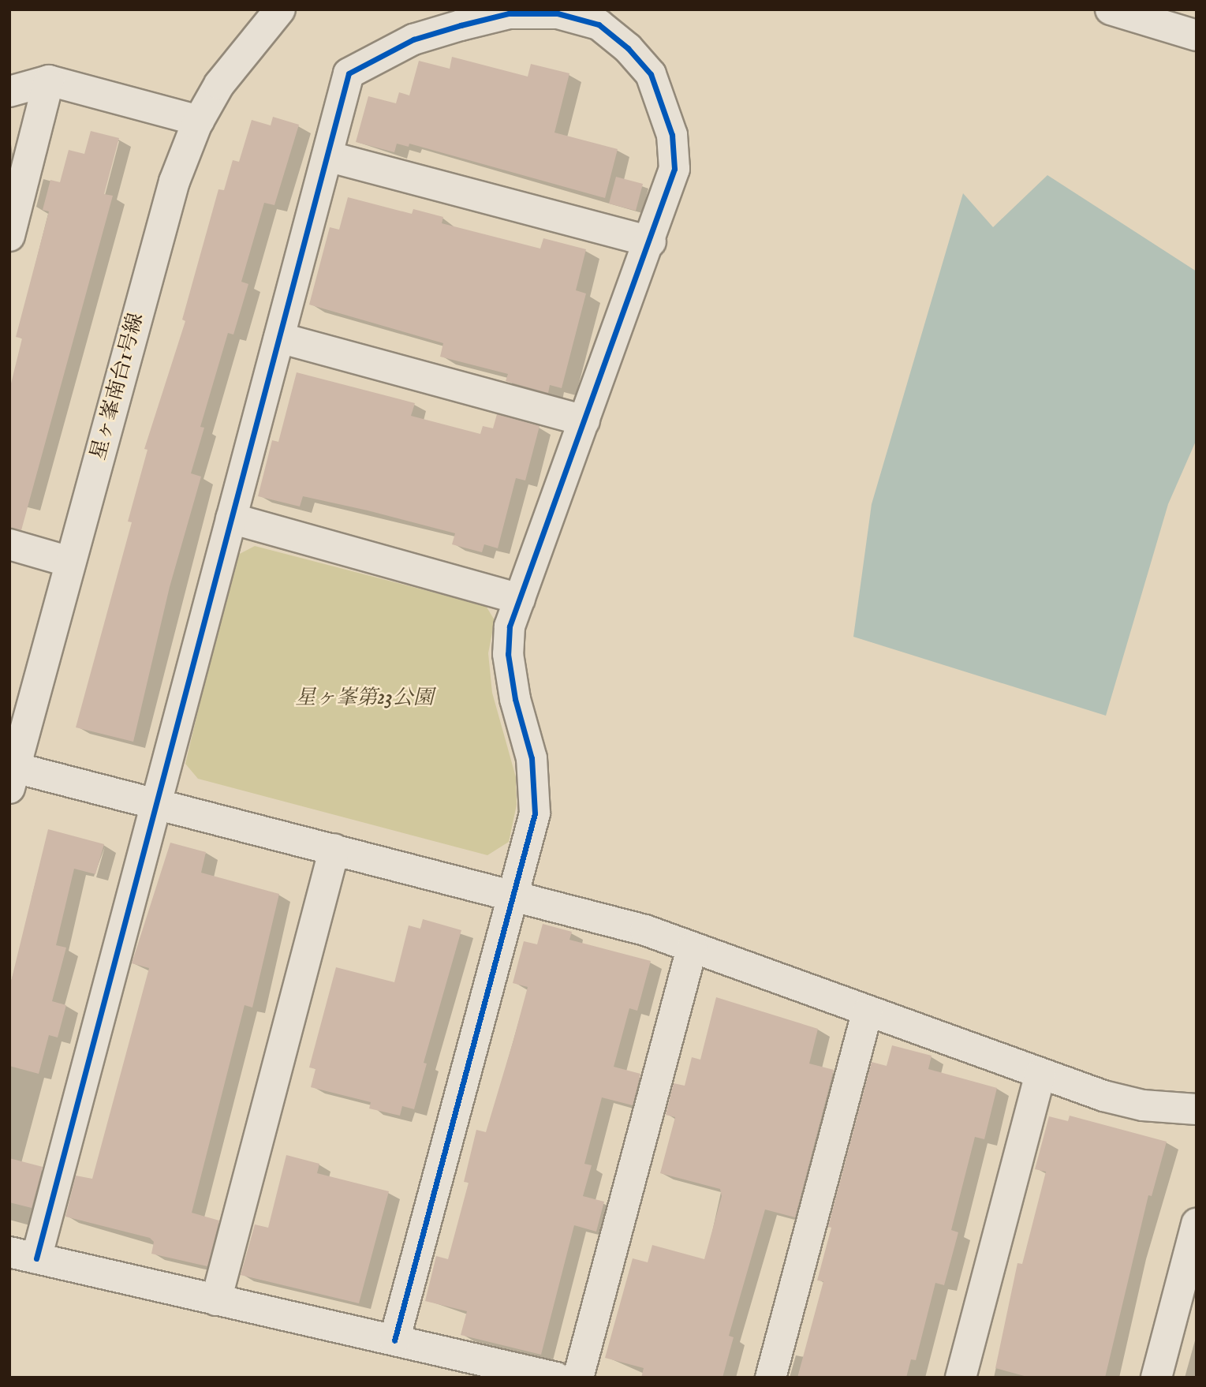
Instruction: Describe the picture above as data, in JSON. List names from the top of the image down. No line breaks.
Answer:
{"streets":{"street":["星ヶ峯南台1号線"]},"parks":["星ヶ峯第23公園"]}
